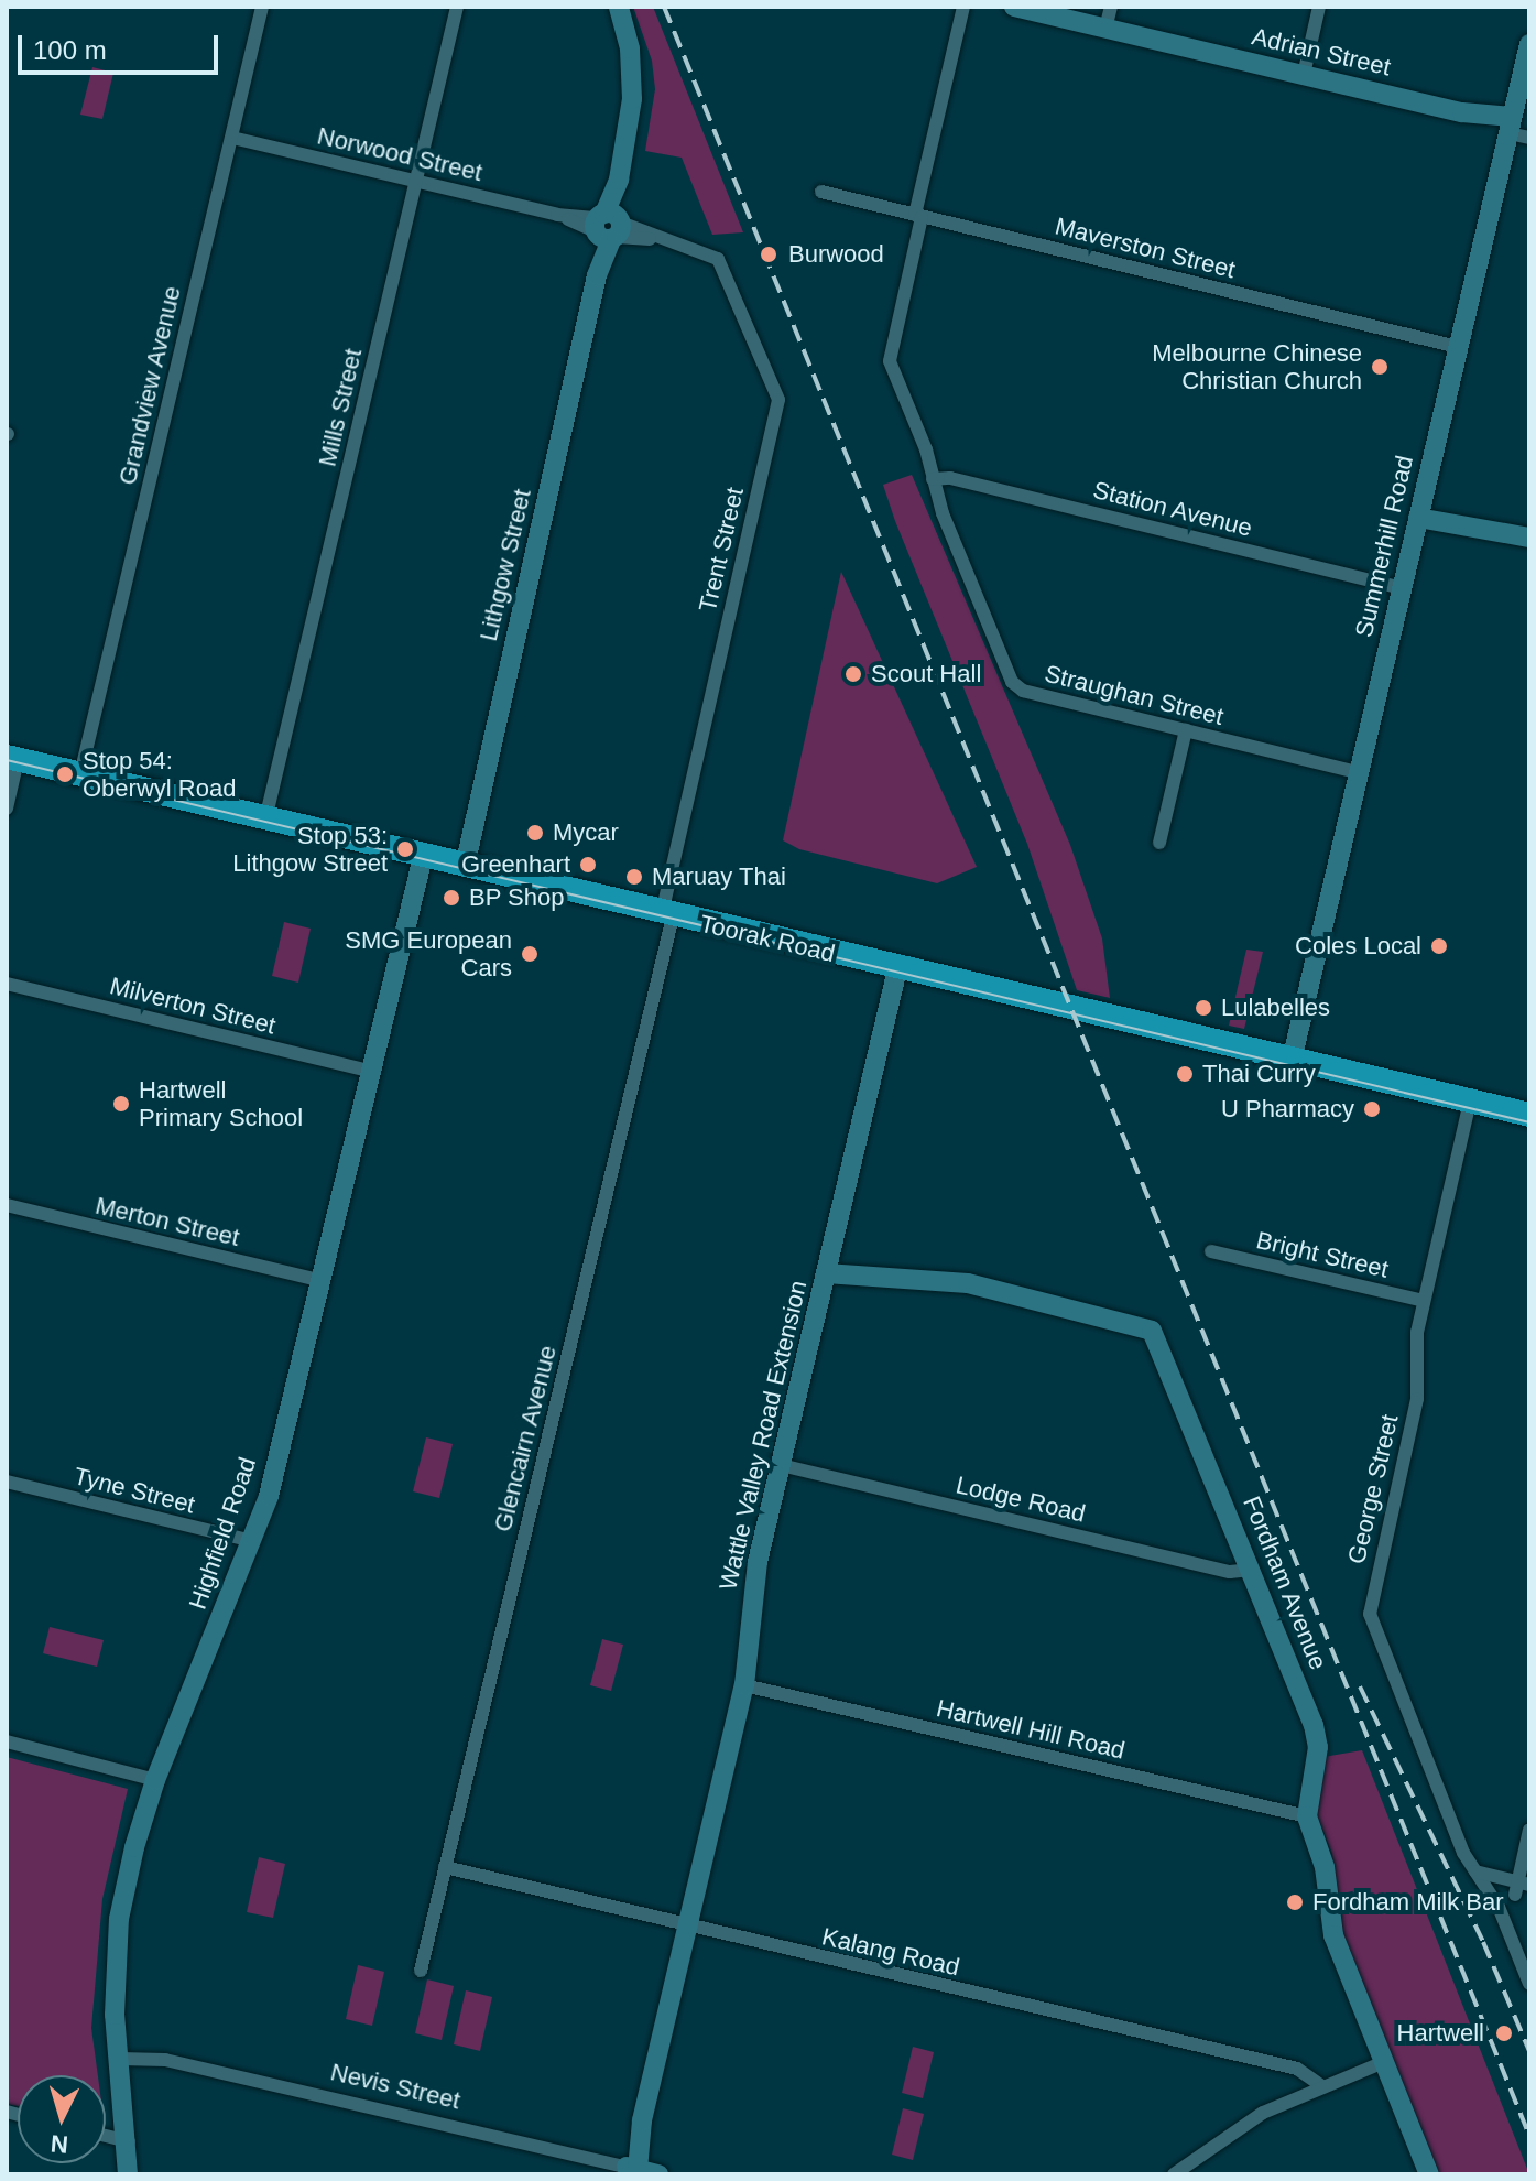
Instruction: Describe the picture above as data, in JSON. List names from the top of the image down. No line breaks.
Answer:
{"streets":{"highway":["Toorak Road"],"street":["Adrian Street","Norwood Street","Maverston Street","Grandview Avenue","Mills Street","Station Avenue","Summerhill Road","Trent Street","Lithgow Street","Straughan Street","Milverton Street","Merton Street","Bright Street","Wattle Valley Road Extension","Glencairn Avenue","George Street","Tyne Street","Lodge Road","Highfield Road","Fordham Avenue","Hartwell Hill Road","Kalang Road","Nevis Street"]},"crossings":[["Adrian Street","Summerhill Road"],["Norwood Street","Grandview Avenue"],["Norwood Street","Mills Street"],["Norwood Street","Trent Street"],["Norwood Street","Lithgow Street"],["Maverston Street","Summerhill Road"],["Grandview Avenue","Toorak Road"],["Mills Street","Toorak Road"],["Station Avenue","Summerhill Road"],["Station Avenue","Straughan Street"],["Summerhill Road","Straughan Street"],["Summerhill Road","Toorak Road"],["Trent Street","Lithgow Street"],["Trent Street","Toorak Road"],["Trent Street","Glencairn Avenue"],["Lithgow Street","Toorak Road"],["Toorak Road","Wattle Valley Road Extension"],["Toorak Road","Glencairn Avenue"],["Toorak Road","George Street"],["Toorak Road","Highfield Road"],["Milverton Street","Highfield Road"],["Merton Street","Highfield Road"],["Bright Street","George Street"],["Wattle Valley Road Extension","Lodge Road"],["Wattle Valley Road Extension","Fordham Avenue"],["Wattle Valley Road Extension","Hartwell Hill Road"],["Wattle Valley Road Extension","Kalang Road"],["Wattle Valley Road Extension","Nevis Street"],["Glencairn Avenue","Kalang Road"],["Tyne Street","Highfield Road"],["Lodge Road","Fordham Avenue"],["Highfield Road","Nevis Street"],["Fordham Avenue","Hartwell Hill Road"]],"places":["Burwood","Melbourne Chinese Christian Church","Scout Hall","Stop 54: Oberwyl Road","Mycar","Stop 53: Lithgow Street","Greenhart","Maruay Thai","BP Shop","Coles Local","SMG European Cars","Lulabelles","Thai Curry","Hartwell Primary School","U Pharmacy","Fordham Milk Bar","Hartwell"],"scale_bar":"100 m","north":"bottom"}
